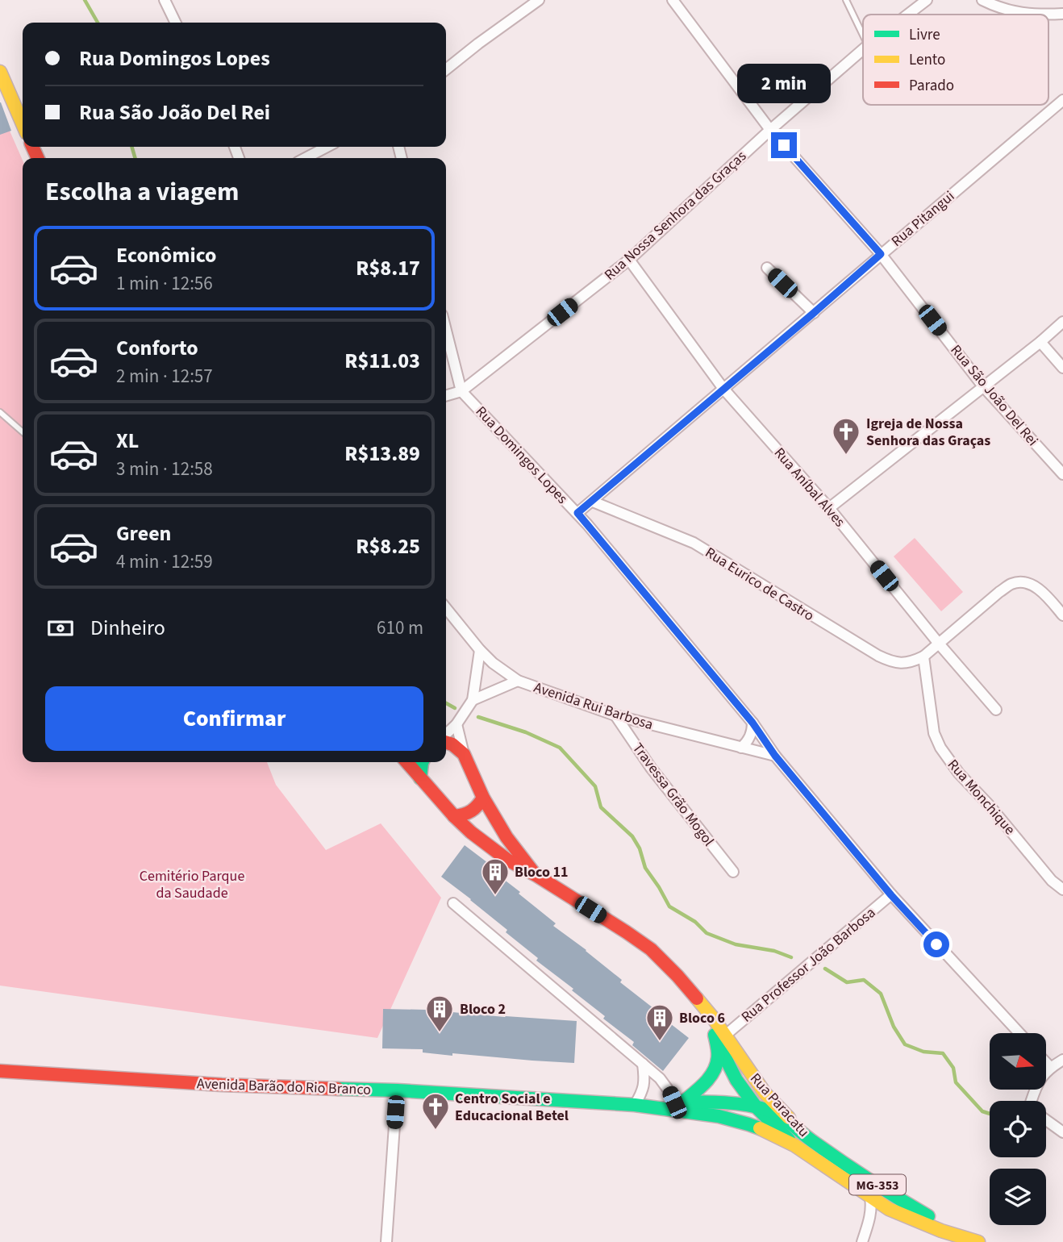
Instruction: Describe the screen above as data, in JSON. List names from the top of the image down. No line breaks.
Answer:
{"streets":{"main road":["Avenida Barão do Rio Branco","Rua Paracatu","MG-353"],"street":["Rua Nossa Senhora das Graças","Rua Pitangui","Rua São João Del Rei","Rua Domingos Lopes","Rua Aníbal Alves","Rua Eurico de Castro","Avenida Rui Barbosa","Travessa Grão Mogol","Rua Monchique","Rua Professor João Barbosa"]},"crossings":[["Rua Nossa Senhora das Graças","Rua São João Del Rei"],["Rua Nossa Senhora das Graças","Rua Domingos Lopes"],["Rua Nossa Senhora das Graças","Rua Aníbal Alves"],["Rua Pitangui","Rua São João Del Rei"],["Rua Pitangui","Rua Domingos Lopes"],["Rua Pitangui","Rua Aníbal Alves"],["Rua Pitangui","Rua Eurico de Castro"],["Rua Domingos Lopes","Avenida Rui Barbosa"],["Rua Domingos Lopes","Rua Professor João Barbosa"],["Rua Eurico de Castro","Rua Monchique"],["Avenida Rui Barbosa","Travessa Grão Mogol"],["Rua Professor João Barbosa","Rua Paracatu"],["Avenida Barão do Rio Branco","Rua Paracatu"],["Avenida Barão do Rio Branco","MG-353"],["Rua Paracatu","MG-353"]],"parks":["Cemitério Parque da Saudade"],"places":{"church":["Igreja de Nossa Senhora das Graças","Centro Social e Educacional Betel"],"building":["Bloco 11","Bloco 2","Bloco 6"]},"legend":["Livre","Lento","Parado"],"north":"right","page":{"banner":["Rua Domingos Lopes","Rua São João Del Rei"],"bubble":"2 min","heading":"Escolha a viagem","list":[{"name":"Econômico","note":"1 min · 12:56","value":"R$8.17"},{"name":"Conforto","note":"2 min · 12:57","value":"R$11.03"},{"name":"XL","note":"3 min · 12:58","value":"R$13.89"},{"name":"Green","note":"4 min · 12:59","value":"R$8.25"}],"pay":["Dinheiro","610 m"],"buttons":"Confirmar"}}
